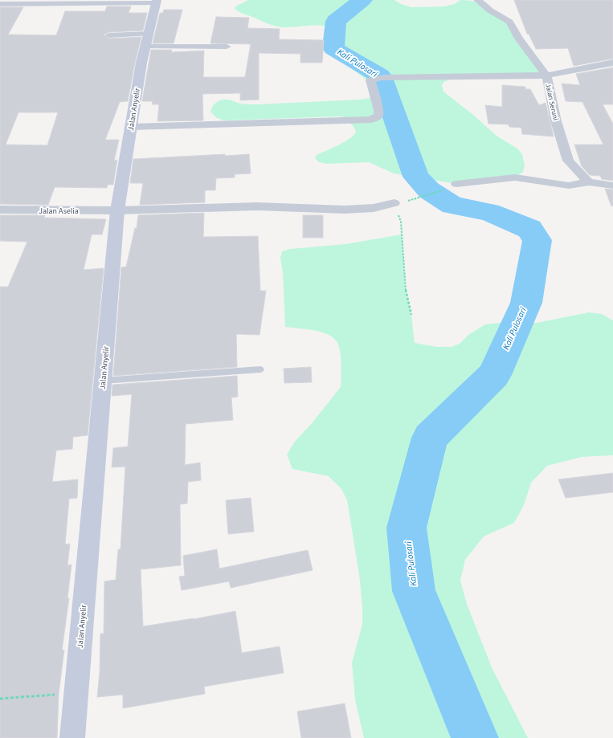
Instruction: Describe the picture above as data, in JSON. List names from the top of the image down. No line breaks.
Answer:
{"streets":{"street":["Jalan Seruni","Jalan Anyelir","Jalan Aselia"]},"crossings":[["Jalan Anyelir","Jalan Aselia"]],"water":["Kali Pulosari"]}
